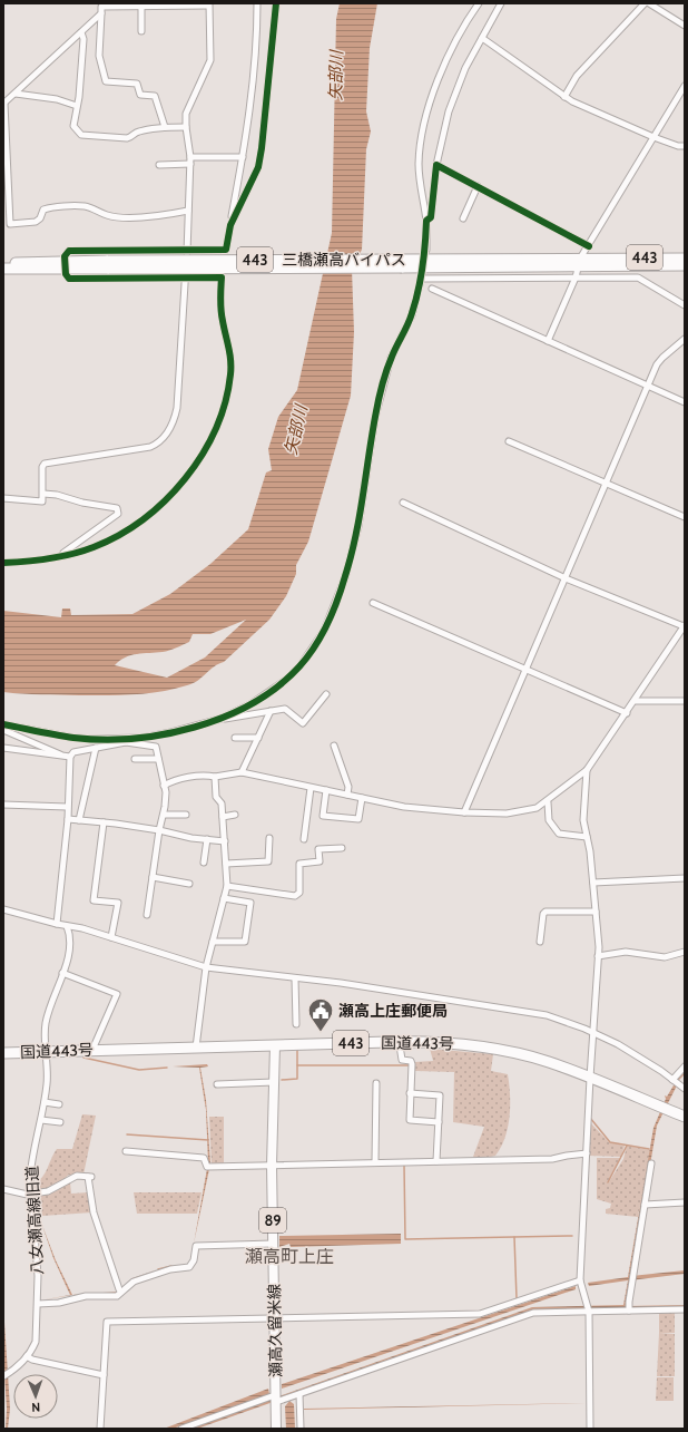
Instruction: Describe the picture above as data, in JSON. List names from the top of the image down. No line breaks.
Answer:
{"streets":{"highway":["443","三橋瀬高バイパス","国道443号"],"main road":["89","瀬高久留米線"],"street":["八女瀬高線旧道"]},"crossings":[["国道443号","八女瀬高線旧道"],["国道443号","瀬高久留米線"]],"districts":["瀬高町上庄"],"water":["矢部川"],"places":{"public building":["瀬高上庄郵便局"]},"north":"bottom"}
